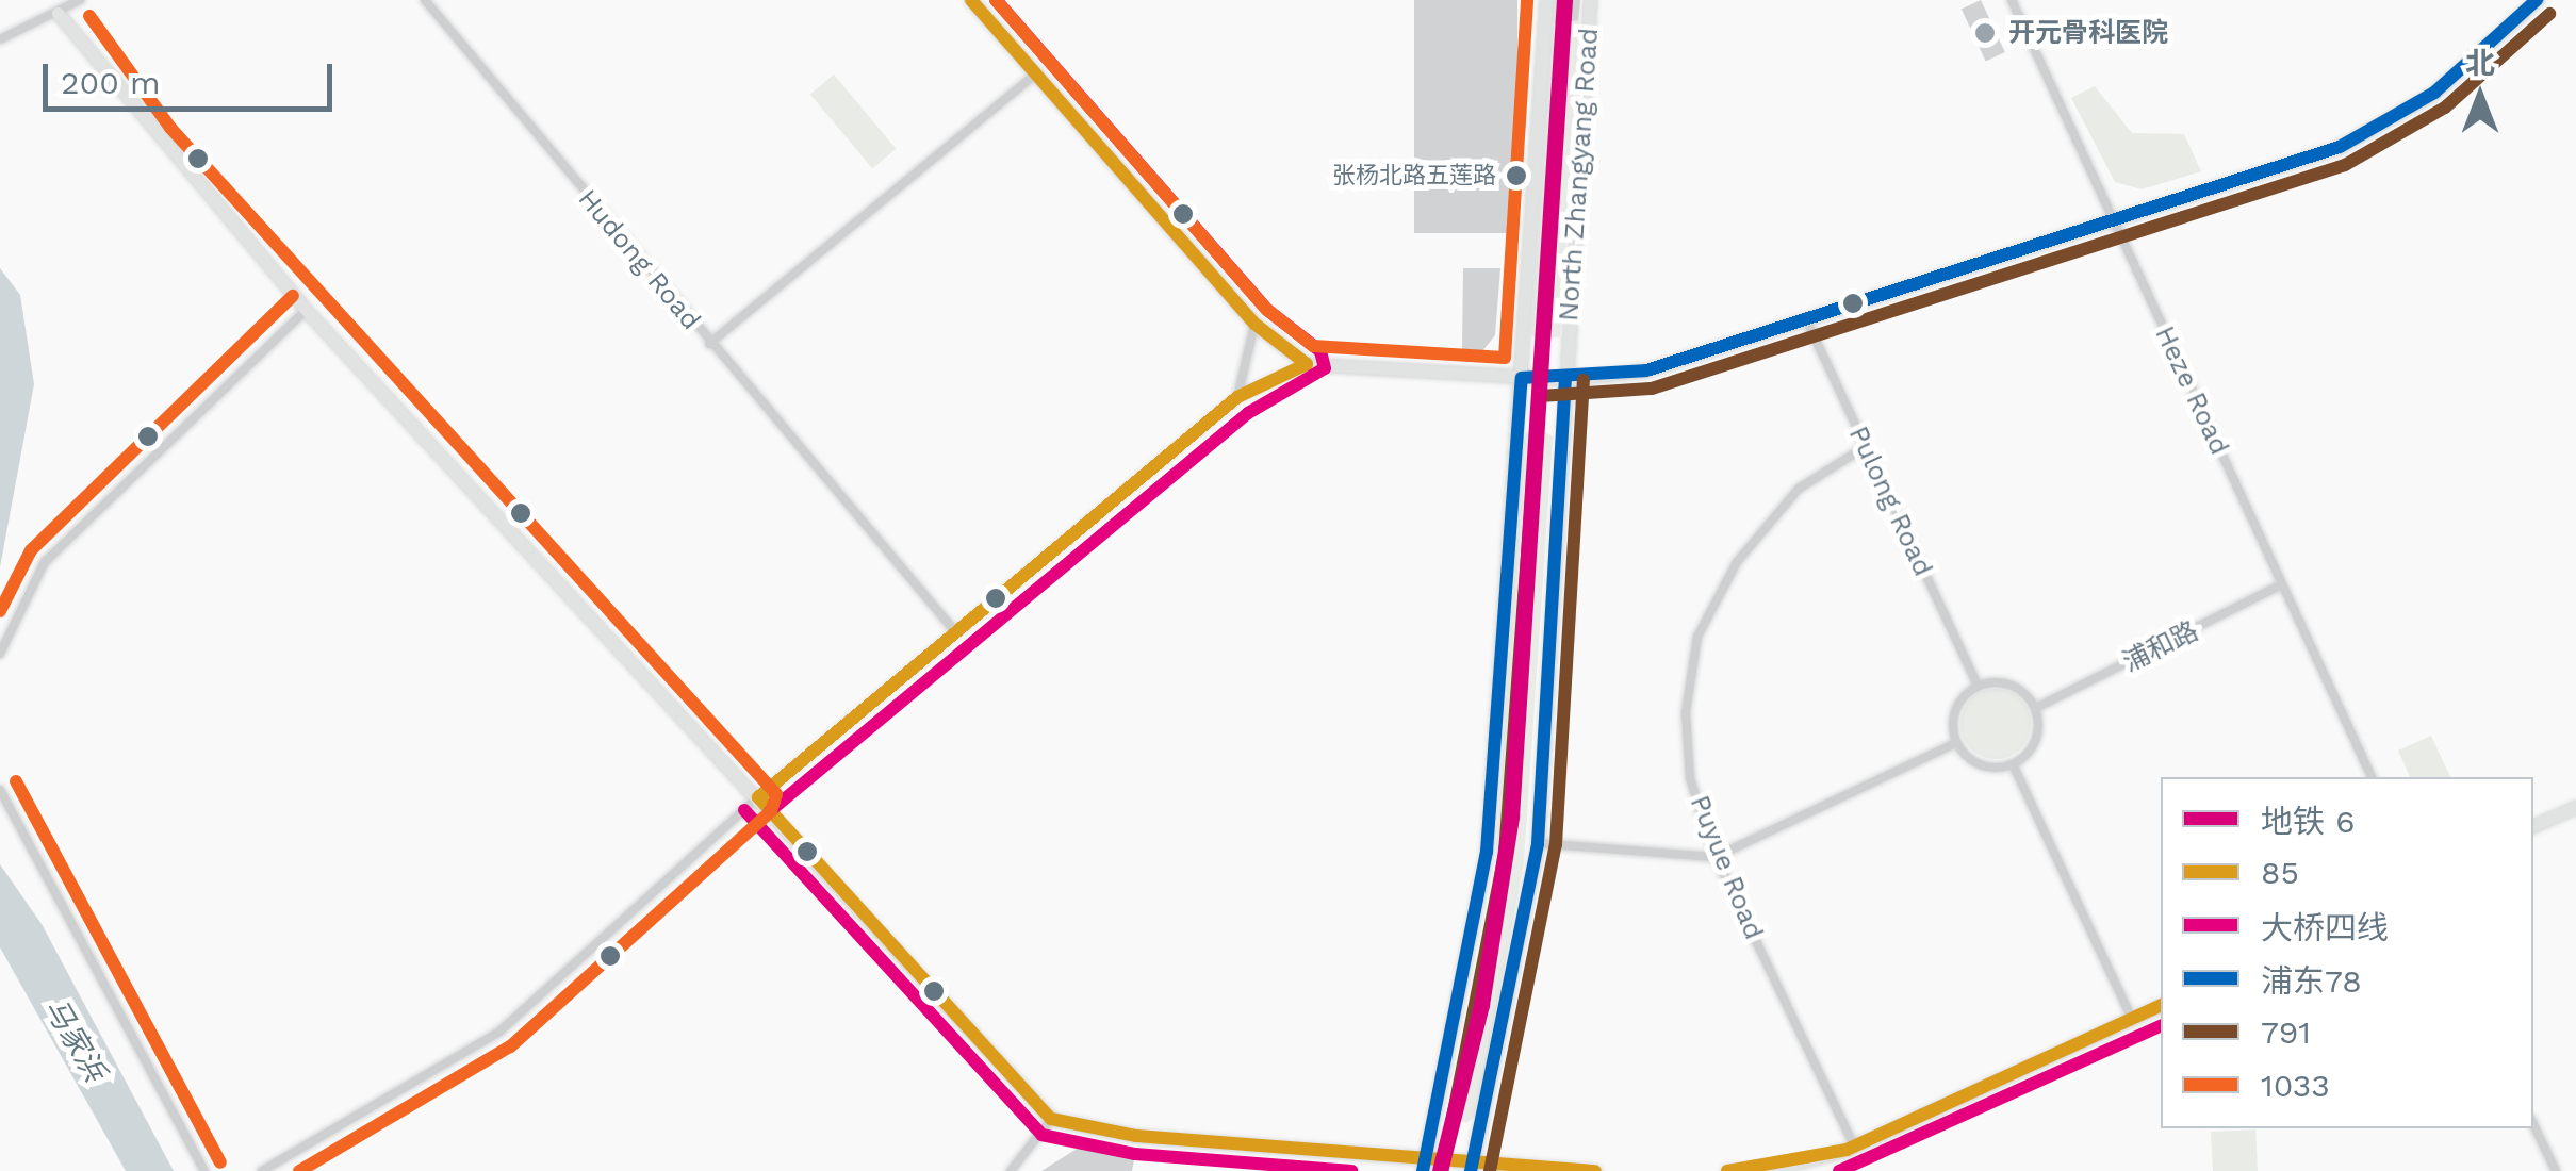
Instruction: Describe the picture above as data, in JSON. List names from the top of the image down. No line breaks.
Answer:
{"streets":{"street":["North Zhangyang Road","Hudong Road","Heze Road","Pulong Road","浦和路","Puyue Road"]},"crossings":[["Heze Road","浦和路"],["Pulong Road","浦和路"],["Pulong Road","Puyue Road"]],"water":["马家浜"],"places":["开元骨科医院","张杨北路五莲路"],"lines":["metro line 6","transit line 85","transit line 大桥四线","transit line 浦东78","transit line 1033","transit line 791"],"legend":["地铁 6","85","大桥四线","浦东78","791","1033"],"scale_bar":"200 m","north":"top"}
